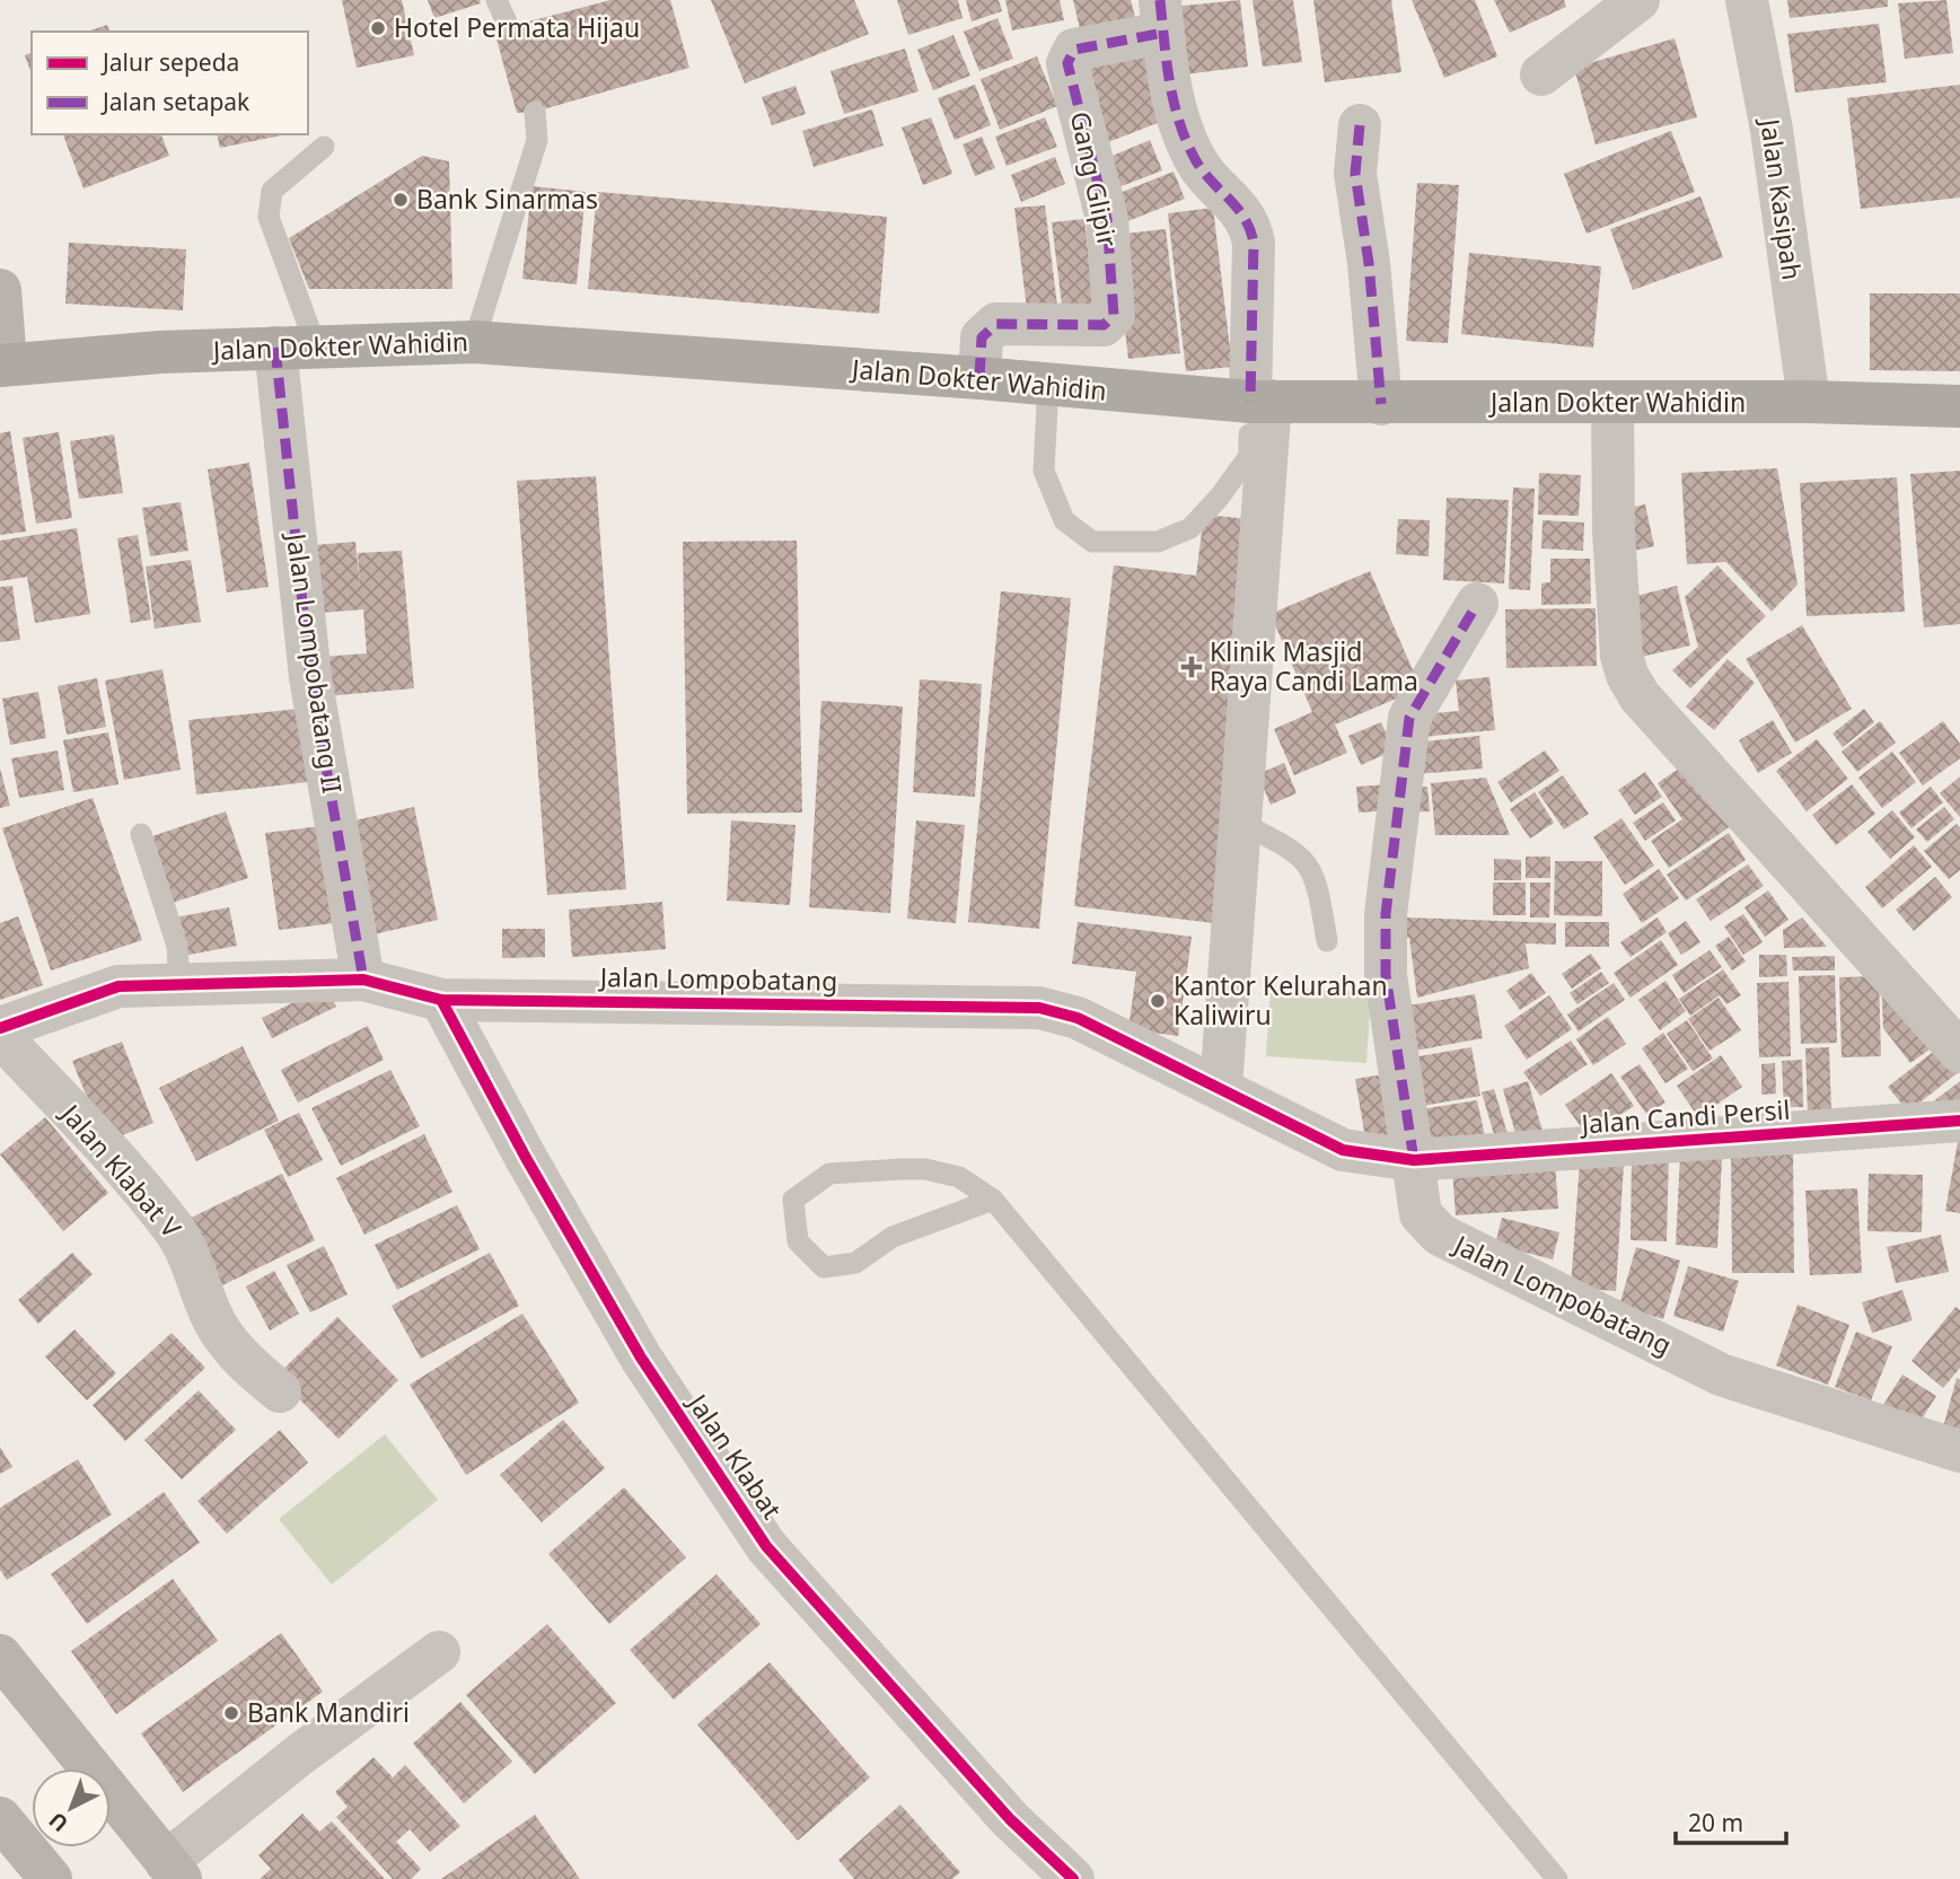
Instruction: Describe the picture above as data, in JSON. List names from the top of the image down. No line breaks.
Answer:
{"streets":{"highway":["Jalan Dokter Wahidin"],"street":["Gang Glipir","Jalan Kasipah","Jalan Lompobatang II","Jalan Lompobatang","Jalan Candi Persil","Jalan Klabat V","Jalan Klabat"]},"crossings":[["Gang Glipir","Jalan Dokter Wahidin"],["Jalan Kasipah","Jalan Dokter Wahidin"],["Jalan Dokter Wahidin","Jalan Lompobatang II"],["Jalan Lompobatang II","Jalan Lompobatang"],["Jalan Lompobatang","Jalan Candi Persil"],["Jalan Lompobatang","Jalan Klabat"]],"places":{"other":["Hotel Permata Hijau","Bank Sinarmas","Kantor Kelurahan Kaliwiru","Bank Mandiri"],"health":["Klinik Masjid Raya Candi Lama"]},"legend":["Jalur sepeda","Jalan setapak"],"scale_bar":"20 m","north":"bottom left"}
